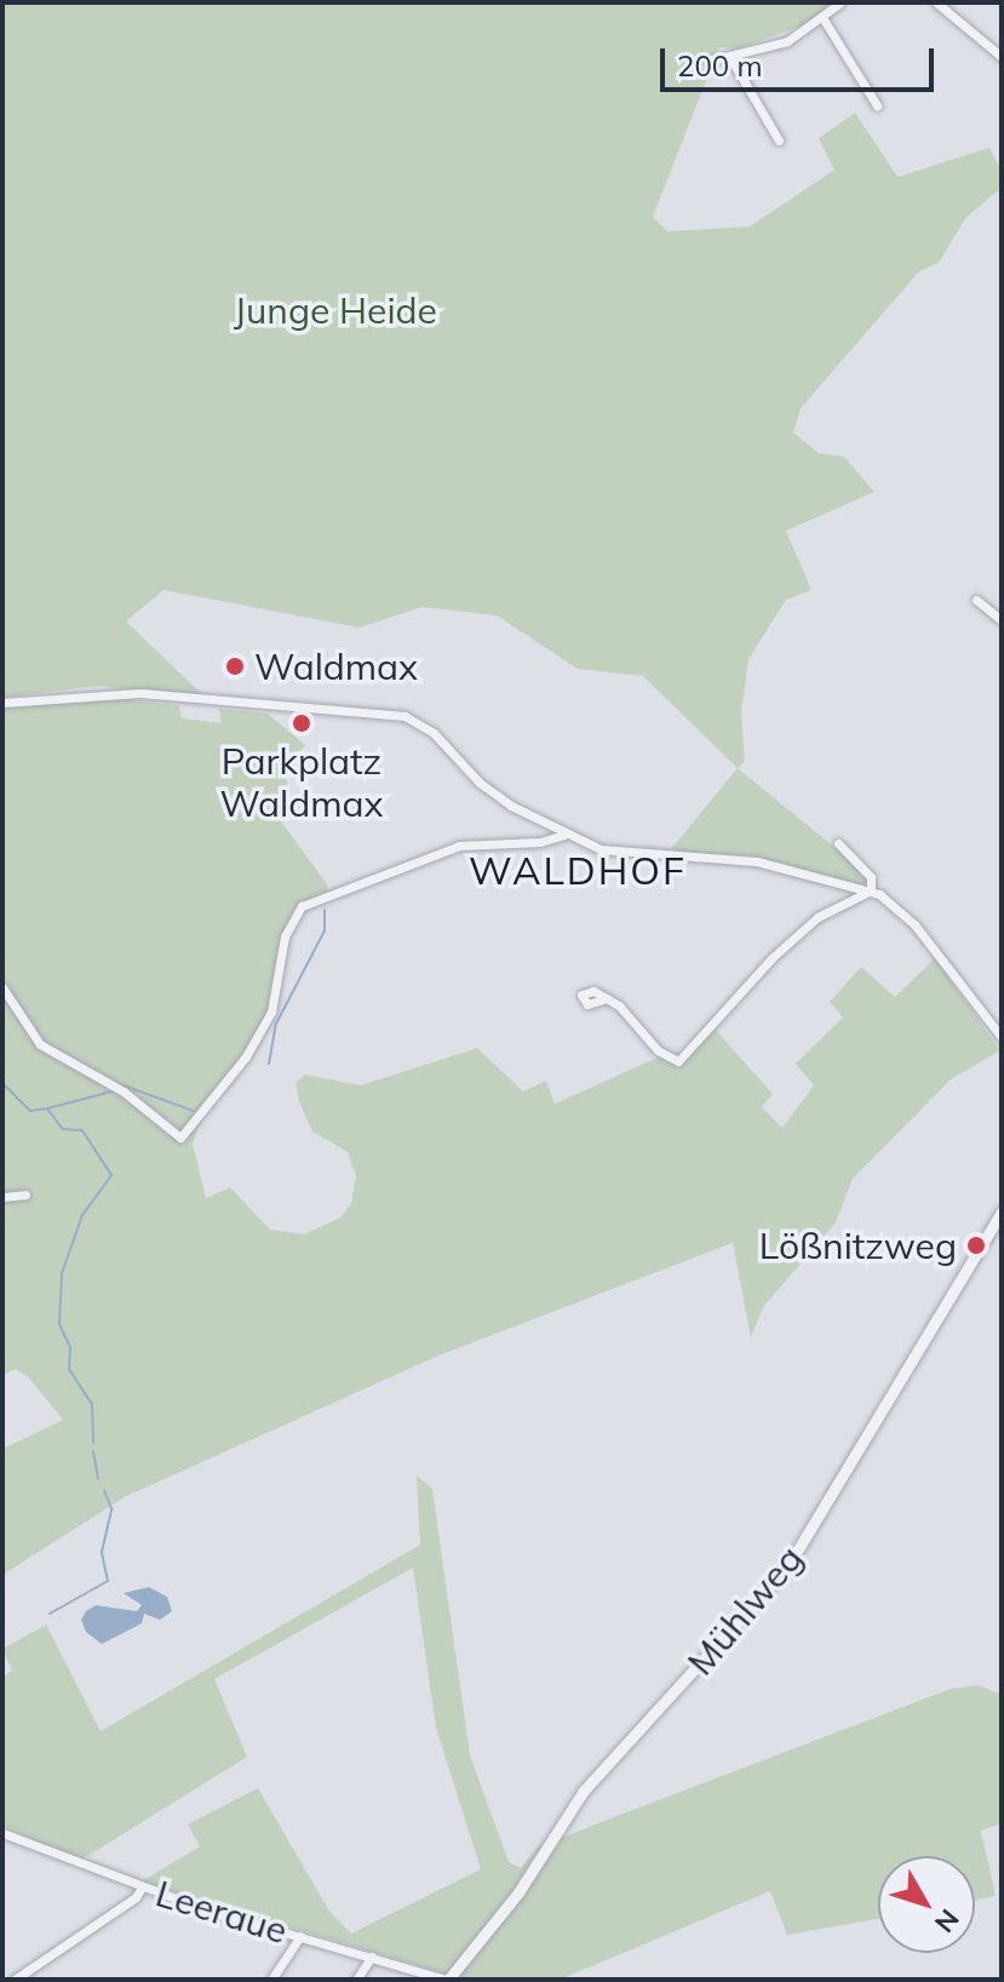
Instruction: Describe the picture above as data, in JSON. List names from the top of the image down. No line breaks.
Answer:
{"streets":{"street":["Mühlweg","Leeraue"]},"crossings":[["Mühlweg","Leeraue"]],"districts":["WALDHOF"],"parks":["Junge Heide"],"places":["Waldmax","Parkplatz Waldmax","Lößnitzweg"],"scale_bar":"200 m","north":"bottom right"}
